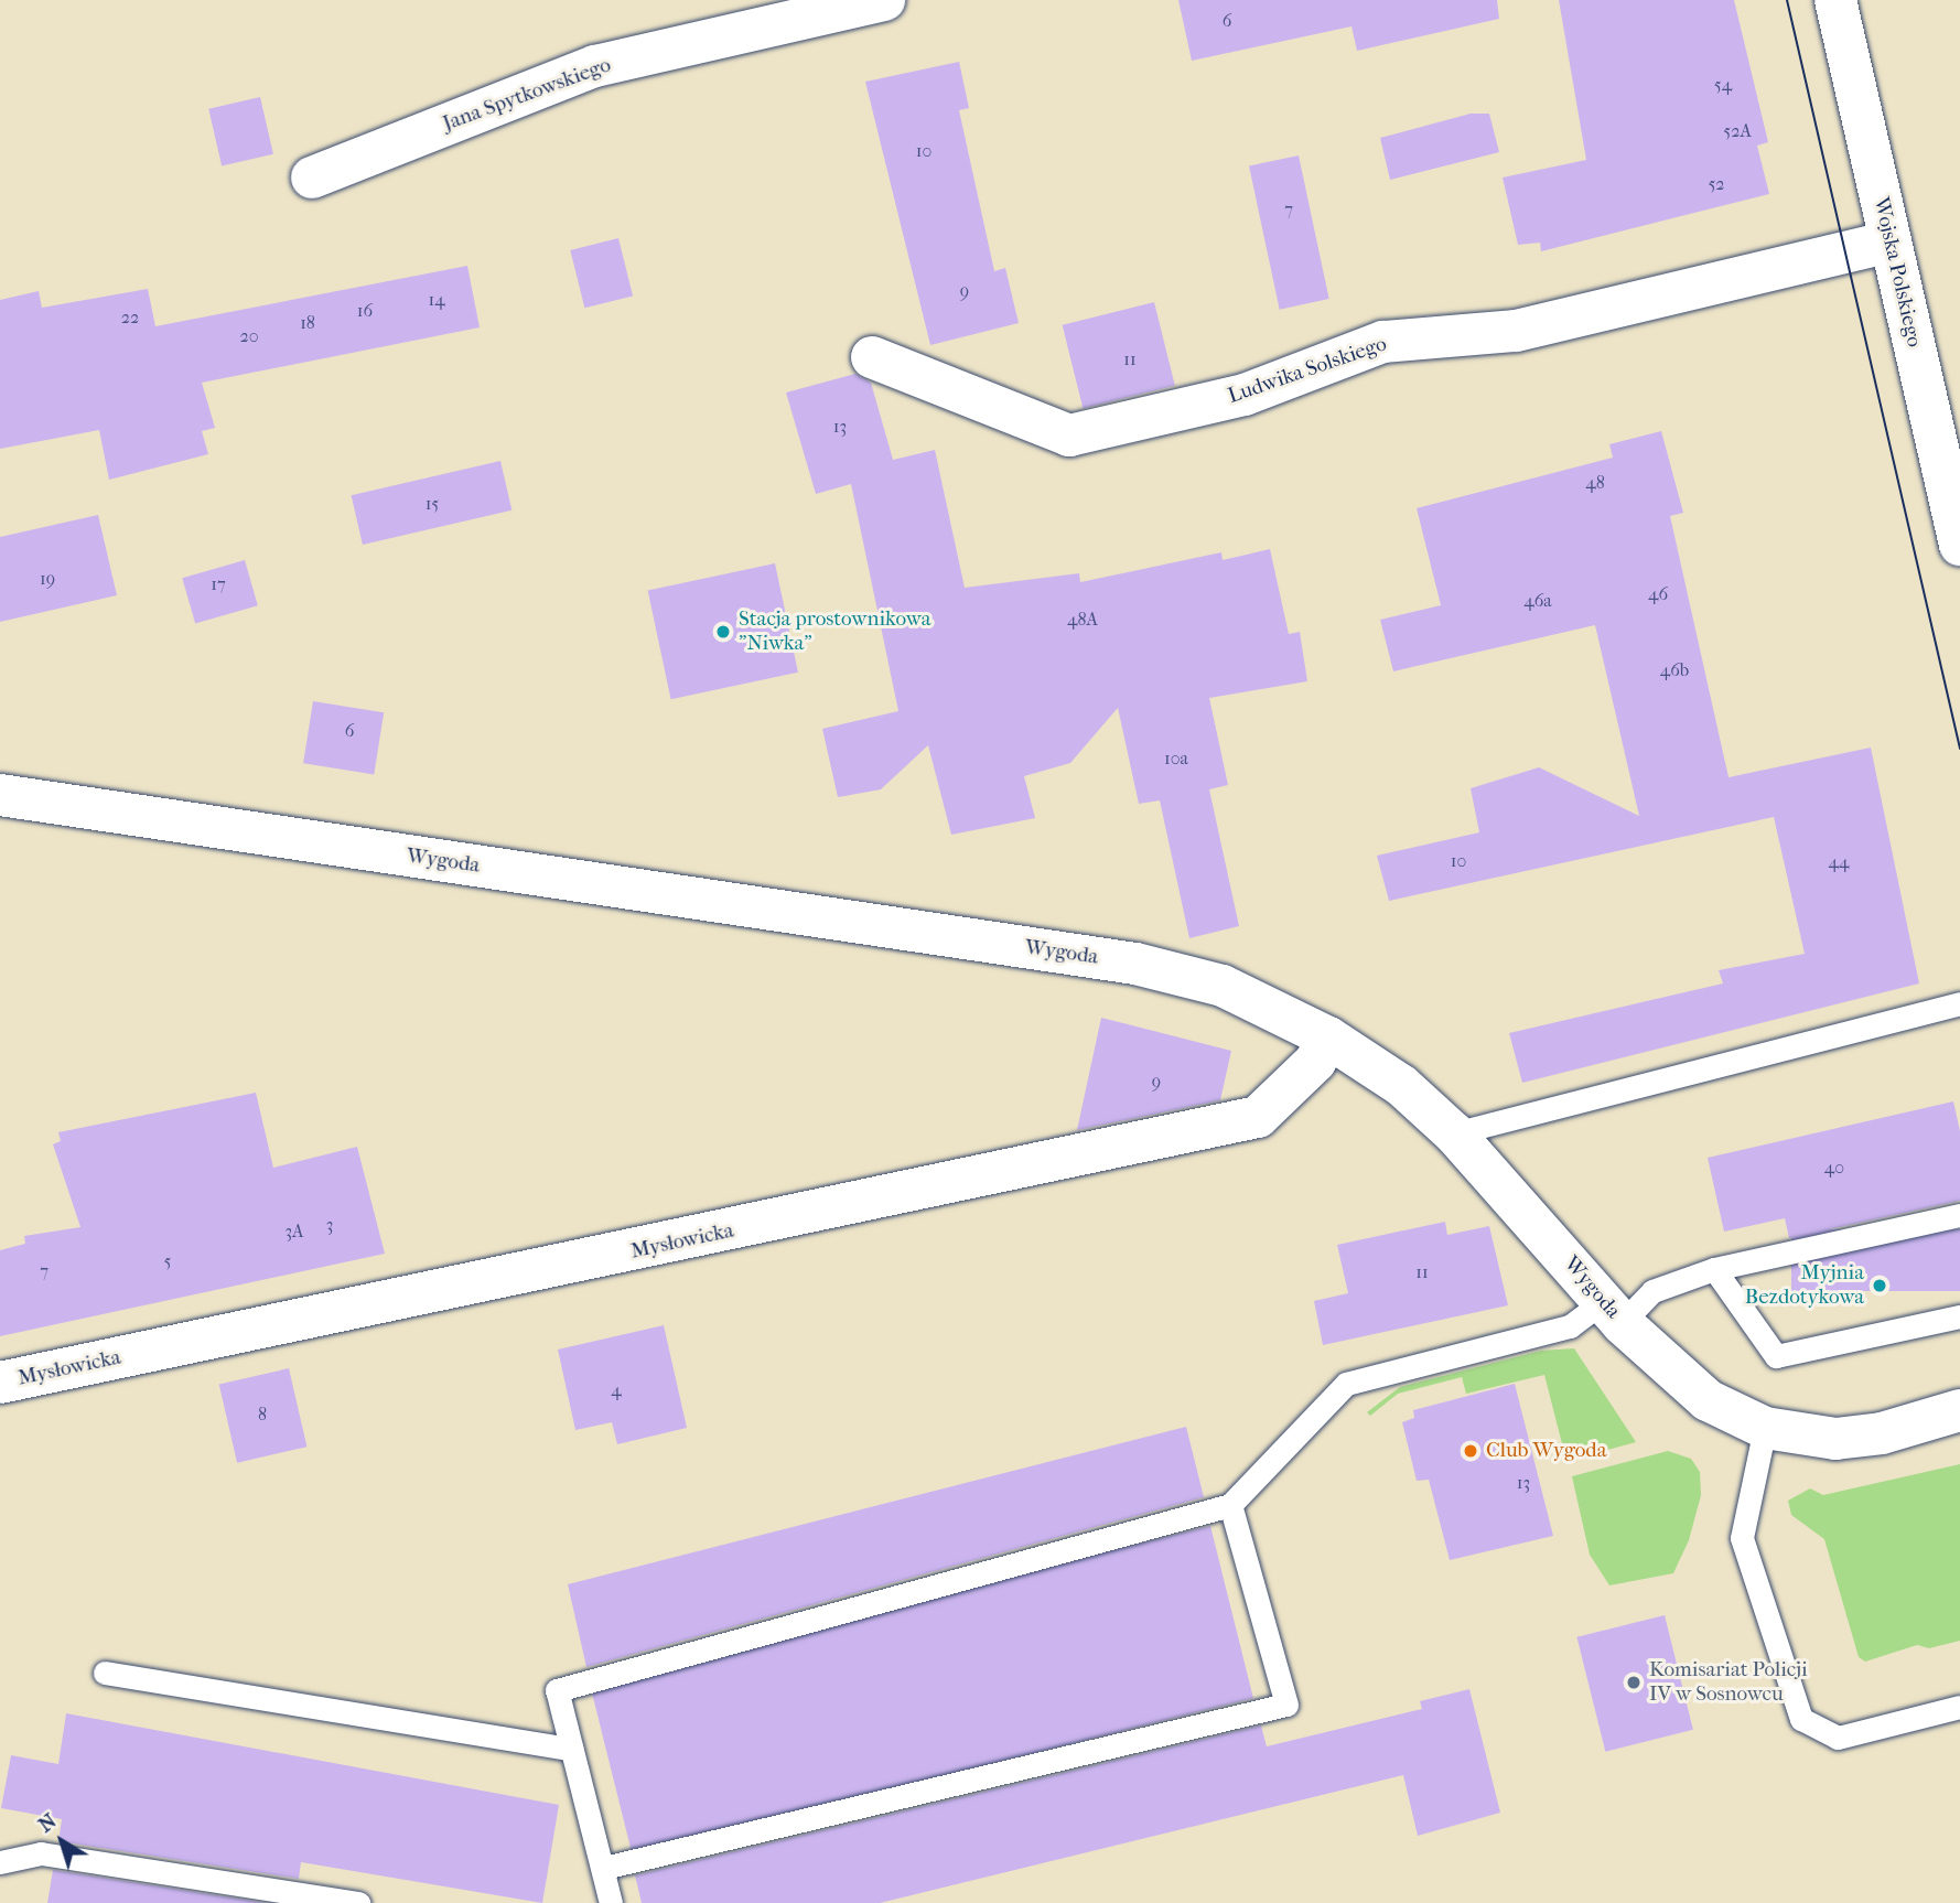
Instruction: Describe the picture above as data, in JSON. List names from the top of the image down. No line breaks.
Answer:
{"streets":{"street":["Jana Spytkowskiego","Wojska Polskiego","Ludwika Solskiego","Wygoda","Mysłowicka"]},"crossings":[["Wojska Polskiego","Ludwika Solskiego"],["Wygoda","Mysłowicka"]],"places":["Stacja prostownikowa \"Niwka\"","Myjnia Bezdotykowa","Club Wygoda","Komisariat Policji IV w Sosnowcu"],"house_numbers":["6","54","52A","10","52","7","9","14","16","22","18","20","11","13","48","15","19","17","46","46a","48A","46b","6","10a","10","44","9","40","3","3A","5","7","11","4","8","13"],"north":"top left"}
